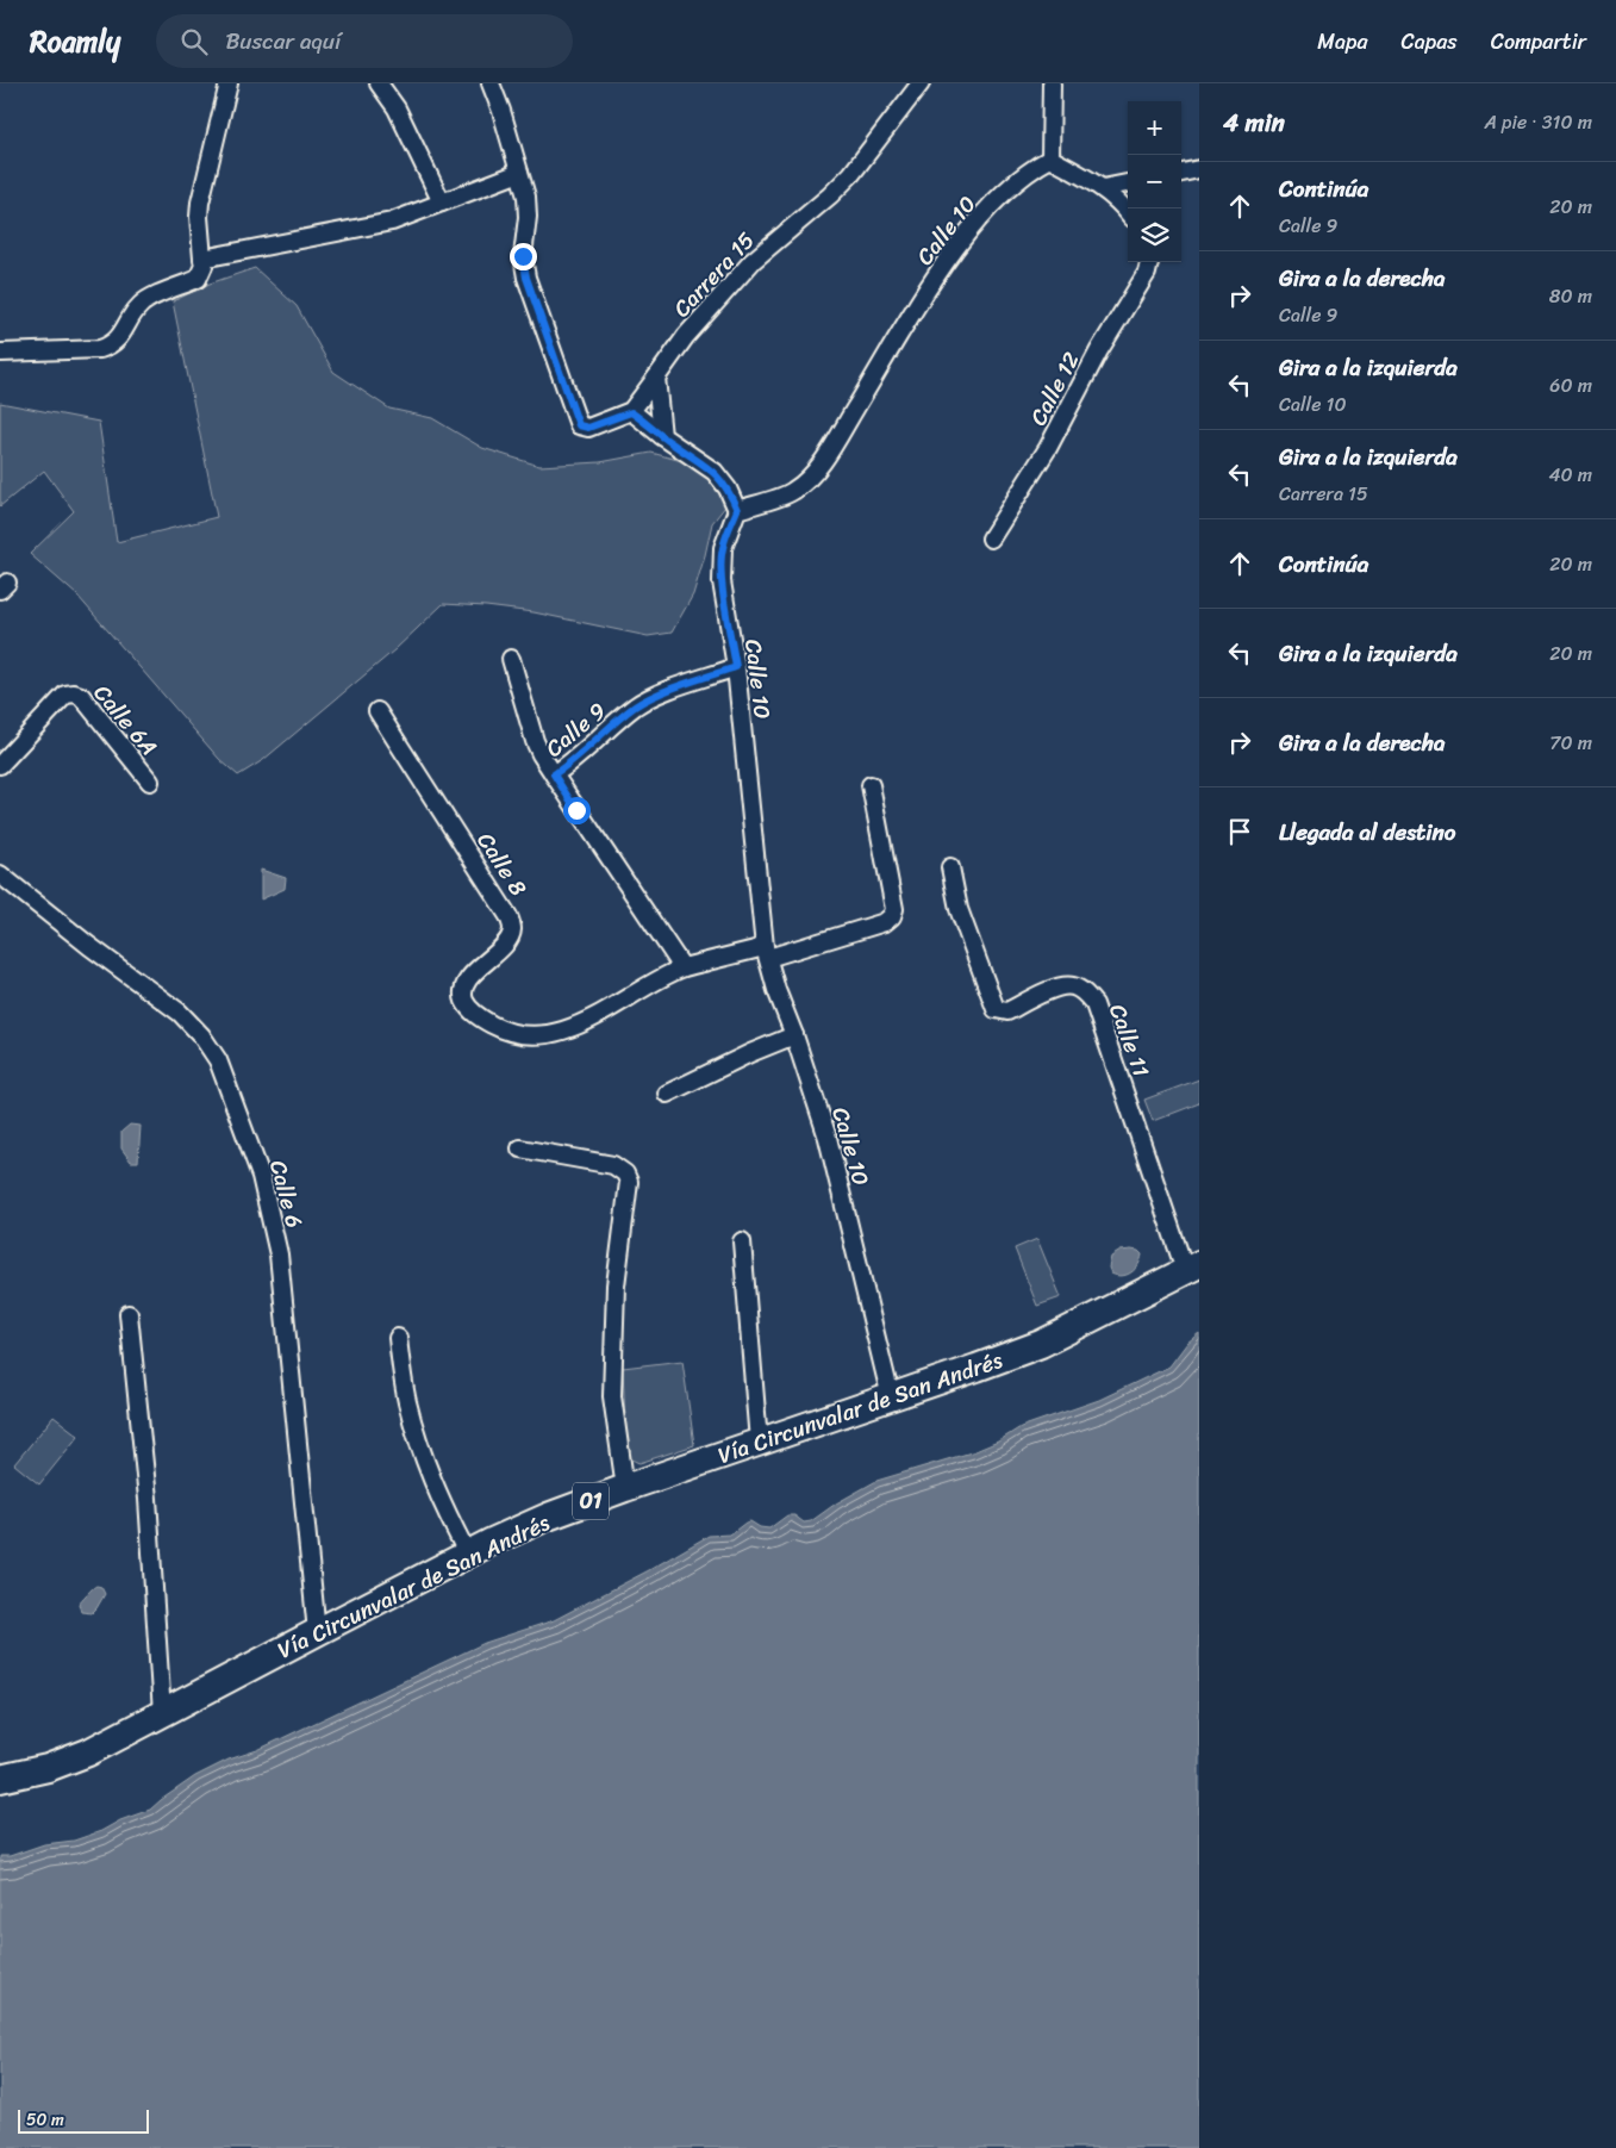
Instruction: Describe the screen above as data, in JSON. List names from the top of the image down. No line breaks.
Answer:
{"streets":{"highway":["Vía Circunvalar de San Andrés","01"],"street":["Calle 10","Carrera 15","Calle 12","Calle 6A","Calle 9","Calle 8","Calle 11","Calle 6"]},"crossings":[["Calle 10","Calle 9"],["Calle 10","Calle 8"],["Calle 10","Vía Circunvalar de San Andrés"],["Calle 9","Calle 8"],["Calle 11","Vía Circunvalar de San Andrés"],["Calle 6","Vía Circunvalar de San Andrés"]],"scale_bar":"50 m","page":{"header":"Roamly","search":"Buscar aquí","nav":["Mapa","Capas","Compartir"],"heading":["4 min","A pie · 310 m"],"map_buttons":["+","−"],"list":[["Continúa","Calle 9","20 m"],["Gira a la derecha","Calle 9","80 m"],["Gira a la izquierda","Calle 10","60 m"],["Gira a la izquierda","Carrera 15","40 m"],["Continúa","20 m"],["Gira a la izquierda","20 m"],["Gira a la derecha","70 m"],"Llegada al destino"],"scale":"50 m"}}
